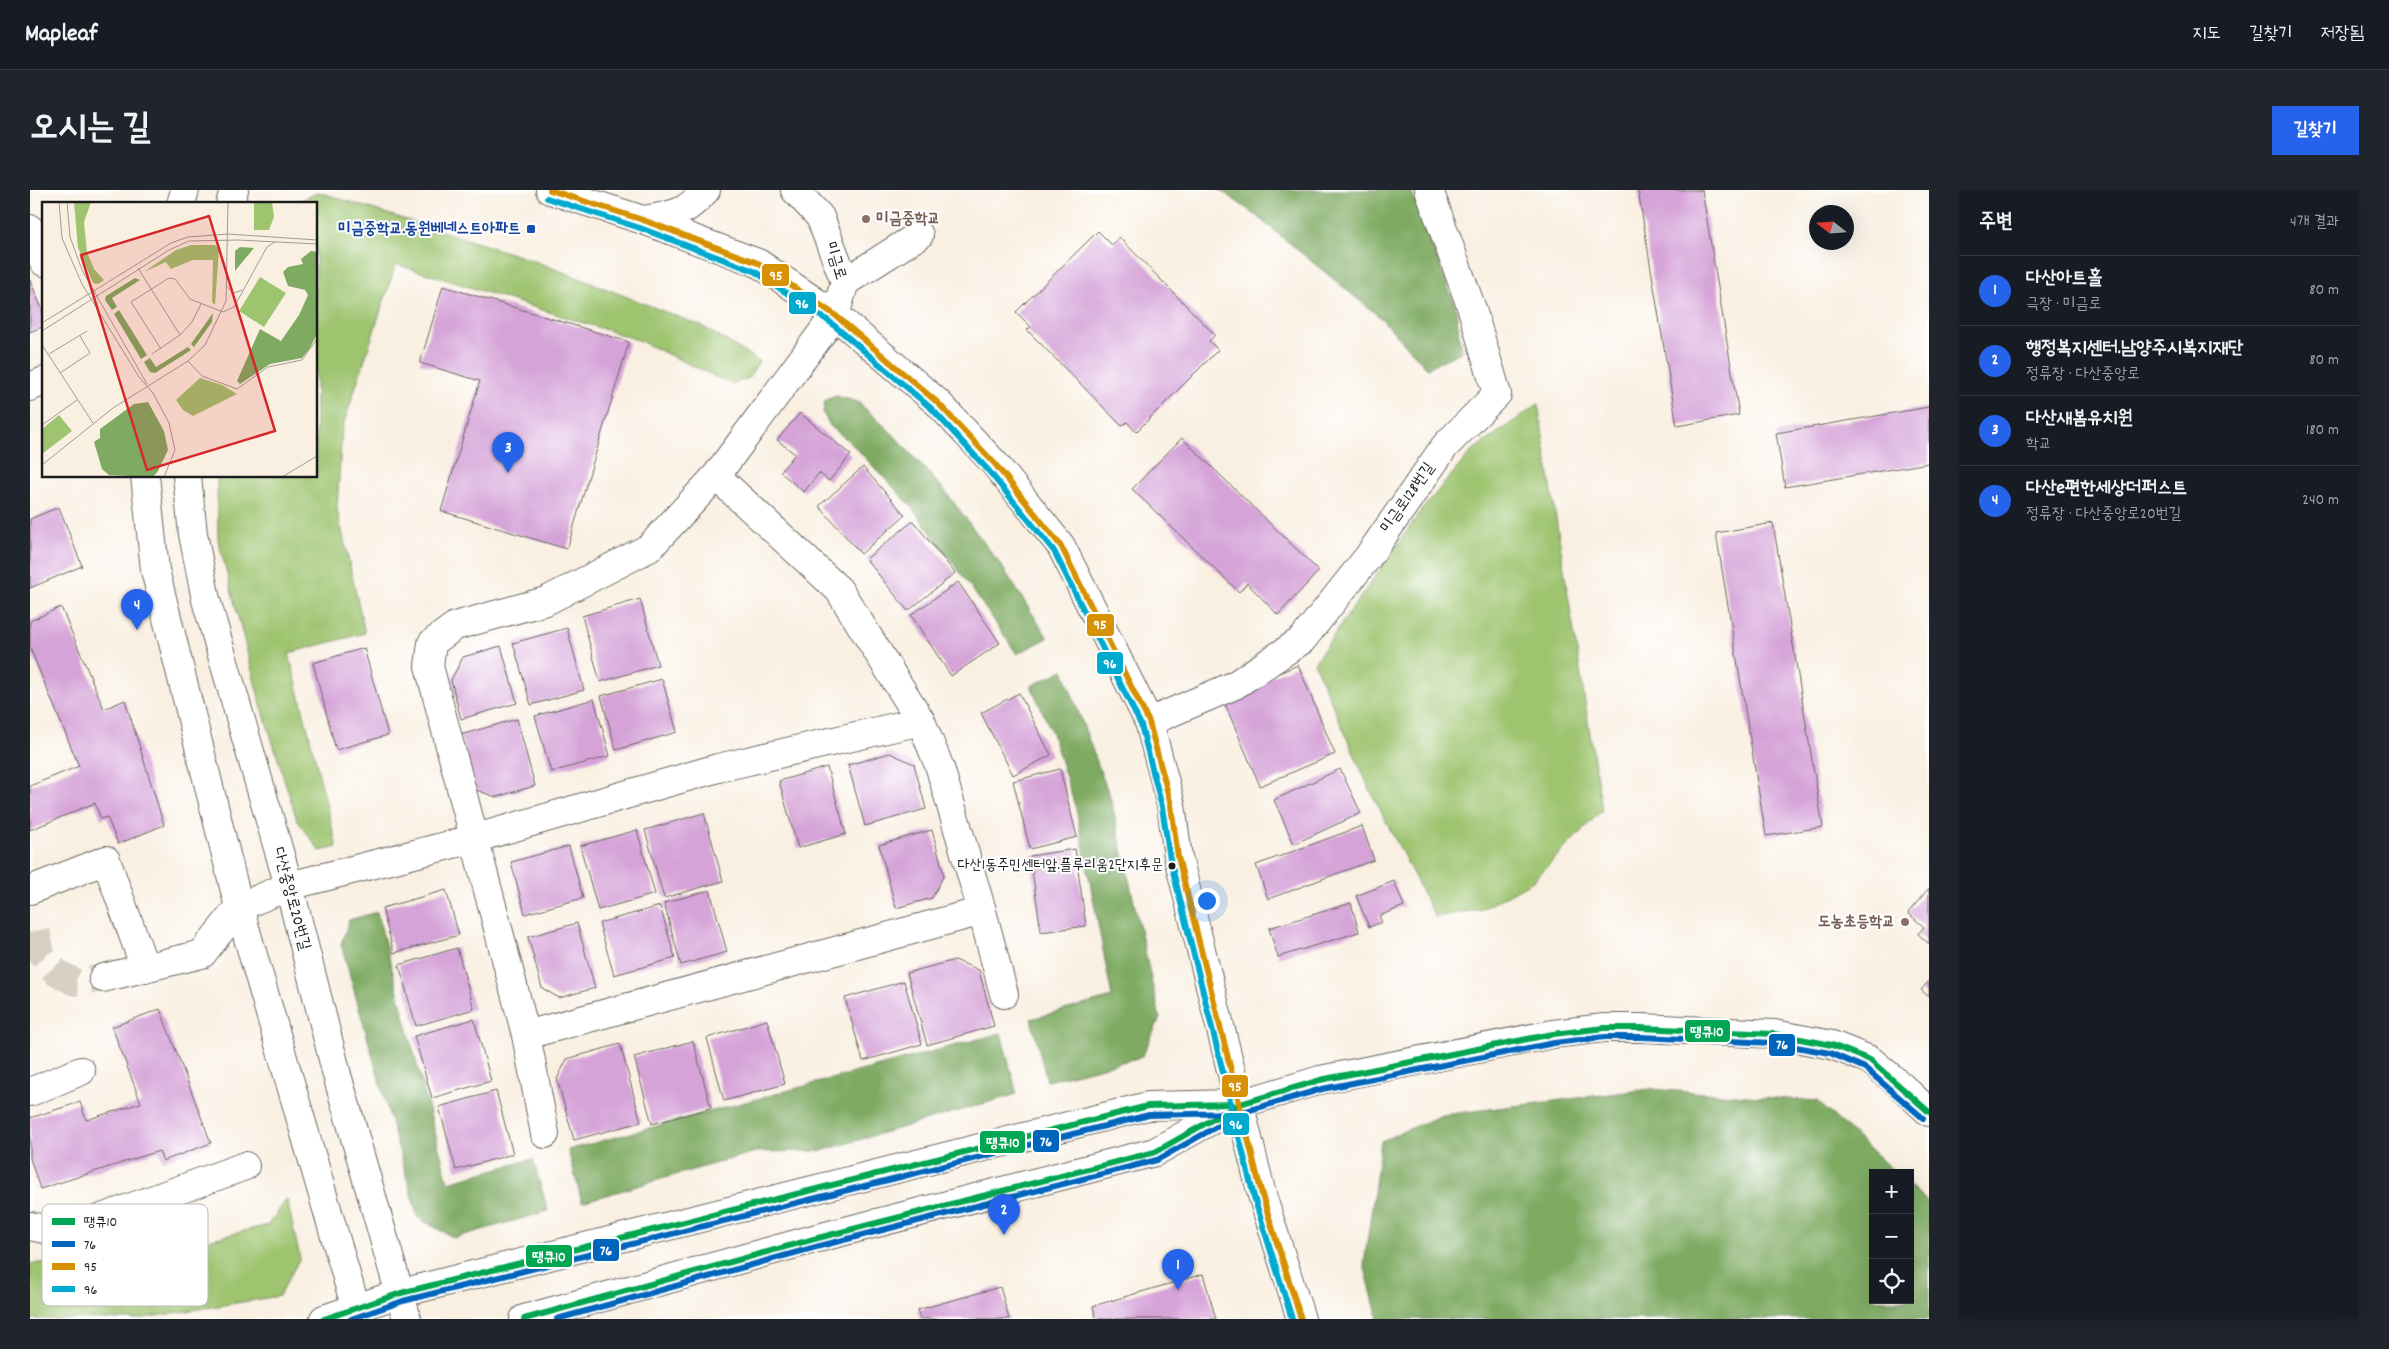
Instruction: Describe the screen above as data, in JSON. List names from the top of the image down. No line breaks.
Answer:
{"streets":{"street":["미금로","미금로128번길","다산중앙로20번길"]},"places":{"other":["미금중학교","다산1동주민센터앞.플루리움2단지후문","도농초등학교"],"transit":["미금중학교.동원베네스트아파트"]},"lines":["transit line 95","transit line 96","transit line 땡큐10","transit line 76"],"legend":["땡큐10","76","95","96"],"north":"left","page":{"header":"Mapleaf","nav":["지도","길찾기","저장됨"],"title":"오시는 길","buttons":"길찾기","heading":["주변","4개 결과"],"list":[{"mark":"1","name":"다산아트홀","note":"극장 · 미금로","value":"80 m"},{"mark":"2","name":"행정복지센터.남양주시복지재단","note":"정류장 · 다산중앙로","value":"80 m"},{"mark":"3","name":"다산새봄유치원","note":"학교","value":"180 m"},{"mark":"4","name":"다산e편한세상더퍼스트","note":"정류장 · 다산중앙로20번길","value":"240 m"}],"pins":["3","4","2","1"],"map_buttons":["+","−"]}}
